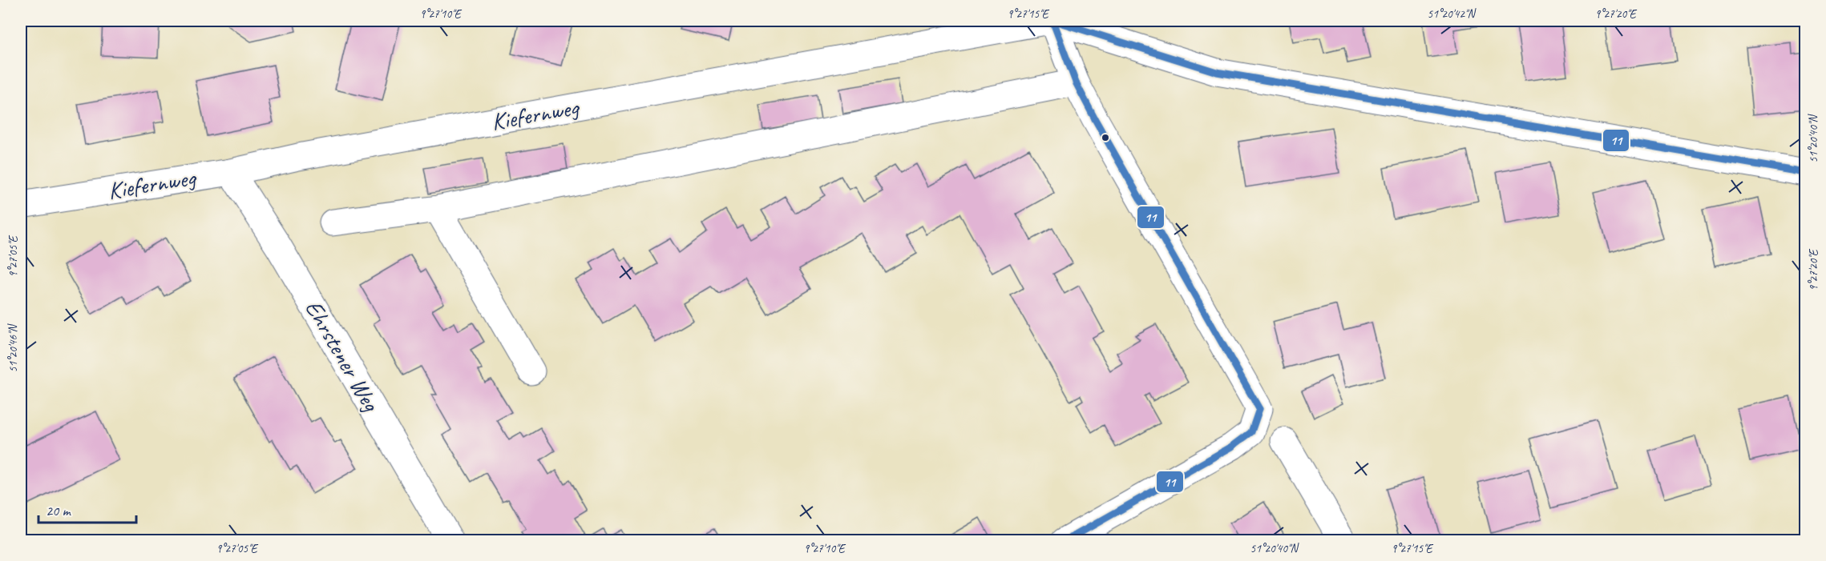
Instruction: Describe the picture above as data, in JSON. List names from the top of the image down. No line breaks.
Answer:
{"streets":{"street":["Kiefernweg","Ehrstener Weg"]},"crossings":[["Kiefernweg","Ehrstener Weg"]],"lines":["transit line 11"],"scale_bar":"20 m","coordinates":["9°27'10\"E","9°27'15\"E","51°20'42\"N","9°27'20\"E","51°20'40\"N","9°27'05\"E","51°20'46\"N"]}
